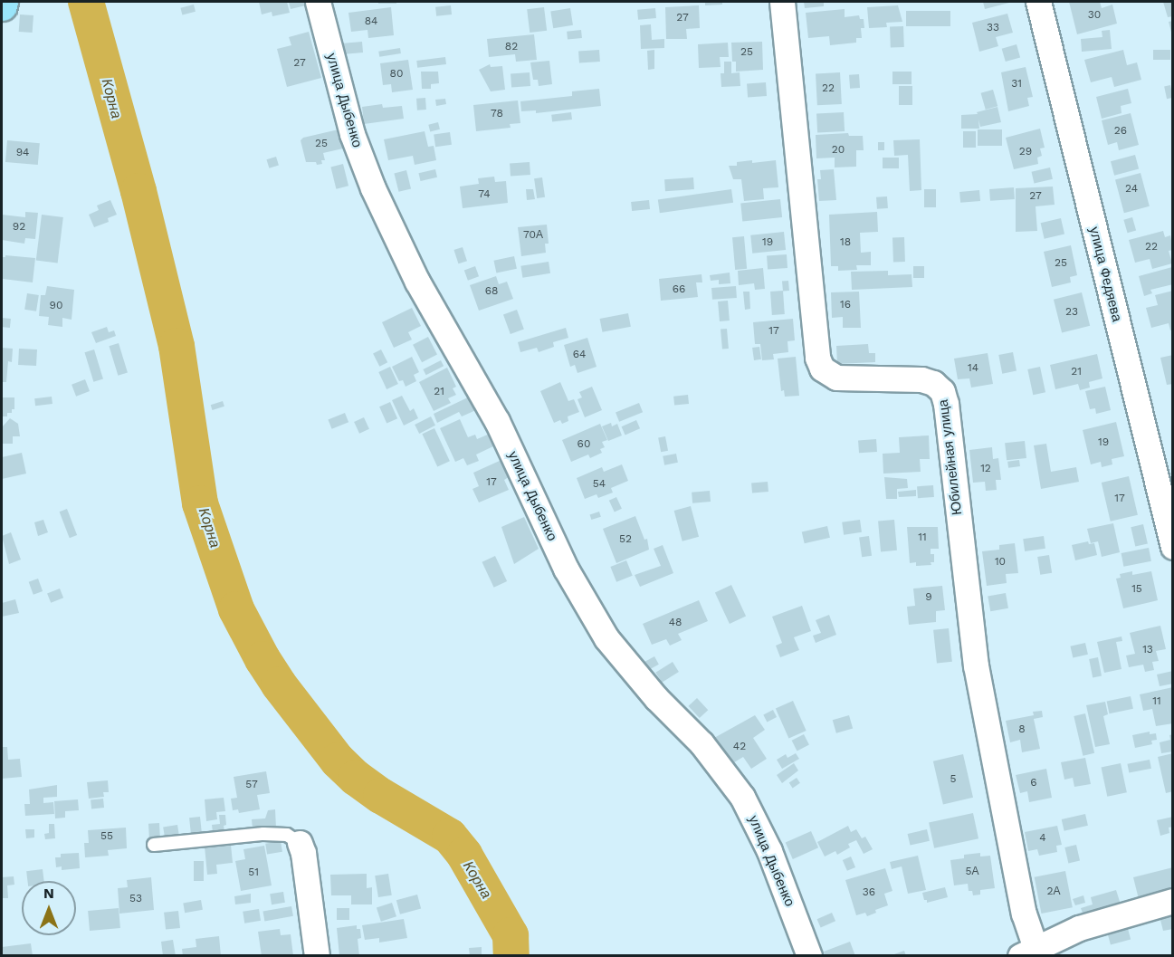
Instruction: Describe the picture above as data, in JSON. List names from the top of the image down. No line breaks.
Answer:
{"streets":{"street":["улица Дыбенко","улица Федяева","Юбилейная улица"]},"water":["Корна"],"house_numbers":["30","27","84","33","82","25","27","80","31","22","78","26","25","20","29","94","24","74","27","92","70А","19","18","22","25","66","68","16","90","23","17","64","14","21","21","19","60","12","17","54","17","11","52","10","15","9","48","13","11","8","42","5","6","57","55","4","5А","51","2А","36","53"],"north":"top"}
